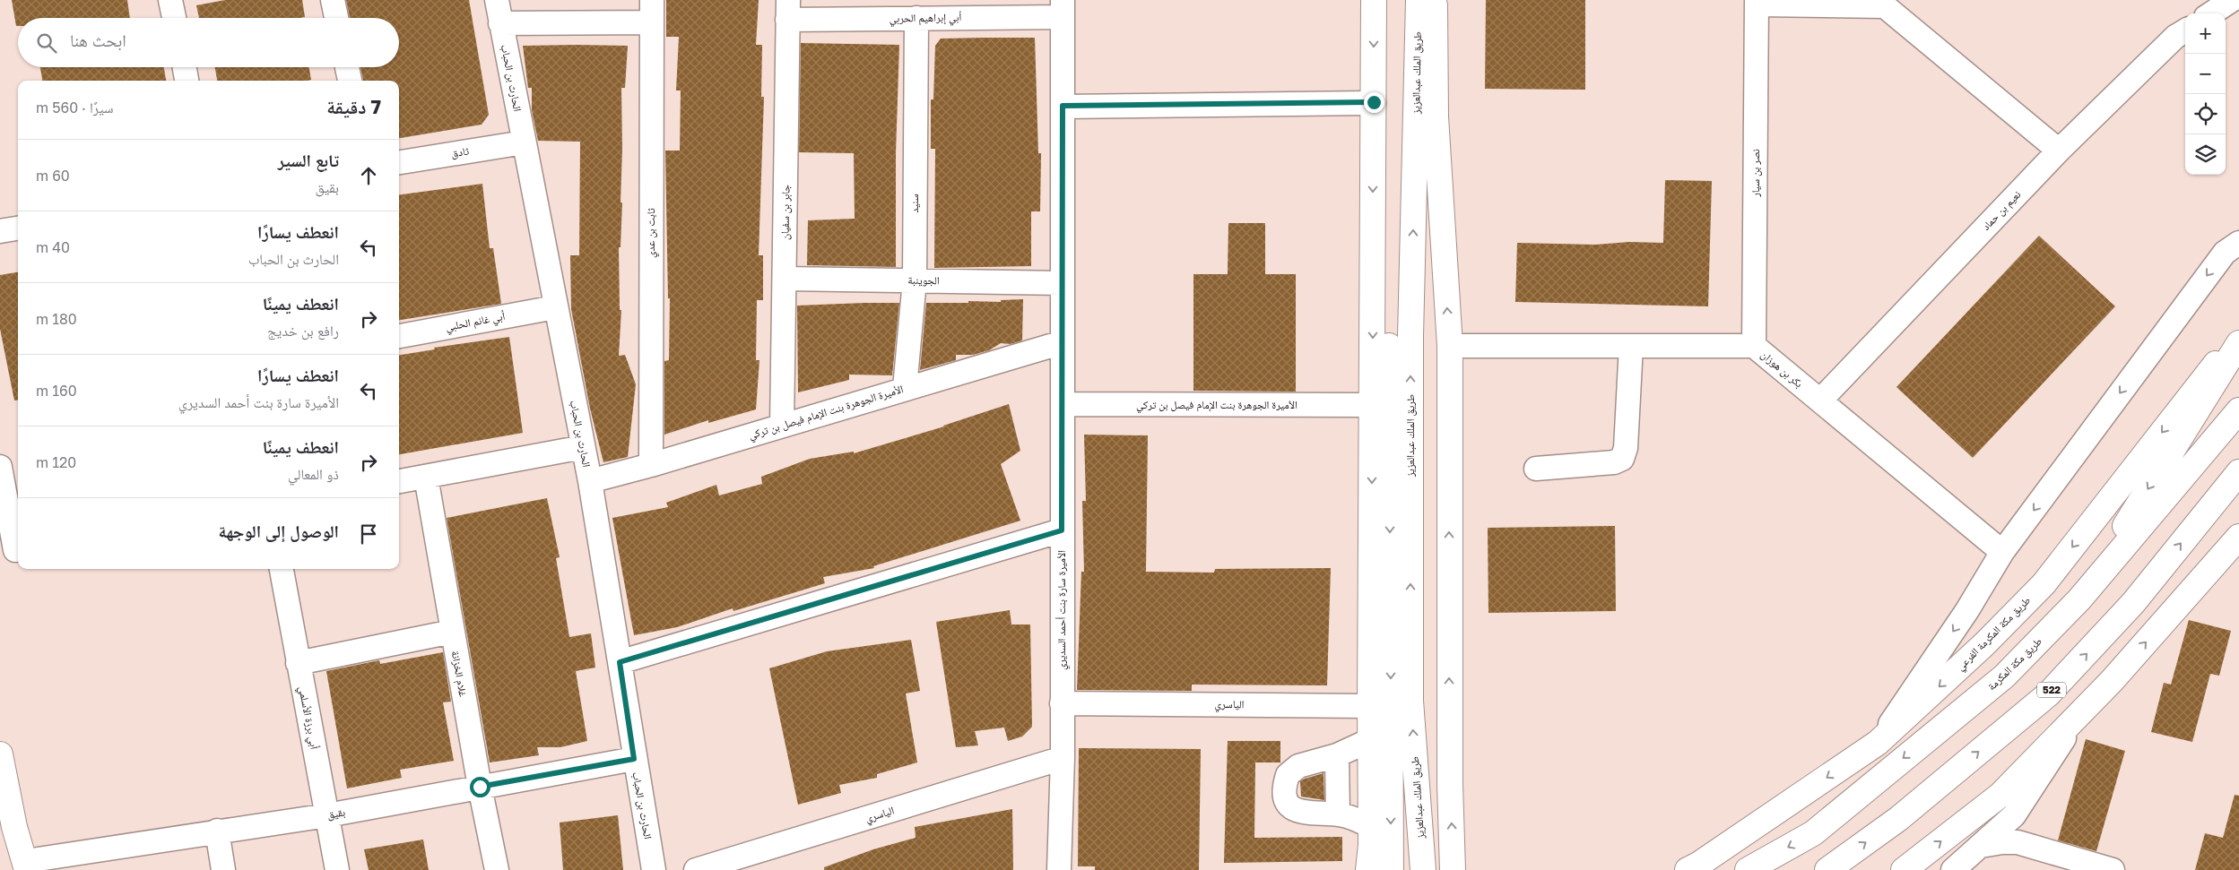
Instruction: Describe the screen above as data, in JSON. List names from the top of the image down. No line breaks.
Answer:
{"streets":{"main road":["طريق الملك عبدالعزيز","طريق مكة المكرمة الفرعي","طريق مكة المكرمة","522"],"street":["أبي إبراهيم الحربي","الحارث بن الحباب","ثادق","نصر بن سيار","سنيد","نعيم بن حماد","جابر بن سفيان","ثابت بن عدي","الجوينبة","أبي غانم الحلبي","بكر بن هوزان","الأميرة الجوهرة بنت الإمام فيصل بن تركي","الأميرة سارة بنت أحمد السديري","غلام الخزانة","الياسري","أبي برزة الأسلمي","بقيق"]},"crossings":[["أبي إبراهيم الحربي","سنيد"],["أبي إبراهيم الحربي","جابر بن سفيان"],["أبي إبراهيم الحربي","الأميرة سارة بنت أحمد السديري"],["الحارث بن الحباب","ثادق"],["الحارث بن الحباب","أبي غانم الحلبي"],["الحارث بن الحباب","الأميرة الجوهرة بنت الإمام فيصل بن تركي"],["الحارث بن الحباب","بقيق"],["نصر بن سيار","بكر بن هوزان"],["سنيد","الجوينبة"],["سنيد","الأميرة الجوهرة بنت الإمام فيصل بن تركي"],["نعيم بن حماد","بكر بن هوزان"],["جابر بن سفيان","الجوينبة"],["جابر بن سفيان","الأميرة الجوهرة بنت الإمام فيصل بن تركي"],["ثابت بن عدي","الأميرة الجوهرة بنت الإمام فيصل بن تركي"],["الجوينبة","الأميرة سارة بنت أحمد السديري"],["الأميرة الجوهرة بنت الإمام فيصل بن تركي","الأميرة سارة بنت أحمد السديري"],["الأميرة سارة بنت أحمد السديري","الياسري"],["غلام الخزانة","بقيق"],["أبي برزة الأسلمي","بقيق"]],"page":{"map_buttons":["+","−"],"search":"ابحث هنا","heading":["7 دقيقة","سيرًا · 560 m"],"list":[["تابع السير","بقيق","60 m"],["انعطف يسارًا","الحارث بن الحباب","40 m"],["انعطف يمينًا","رافع بن خديج","180 m"],["انعطف يسارًا","الأميرة سارة بنت أحمد السديري","160 m"],["انعطف يمينًا","ذو المعالي","120 m"],"الوصول إلى الوجهة"]}}
